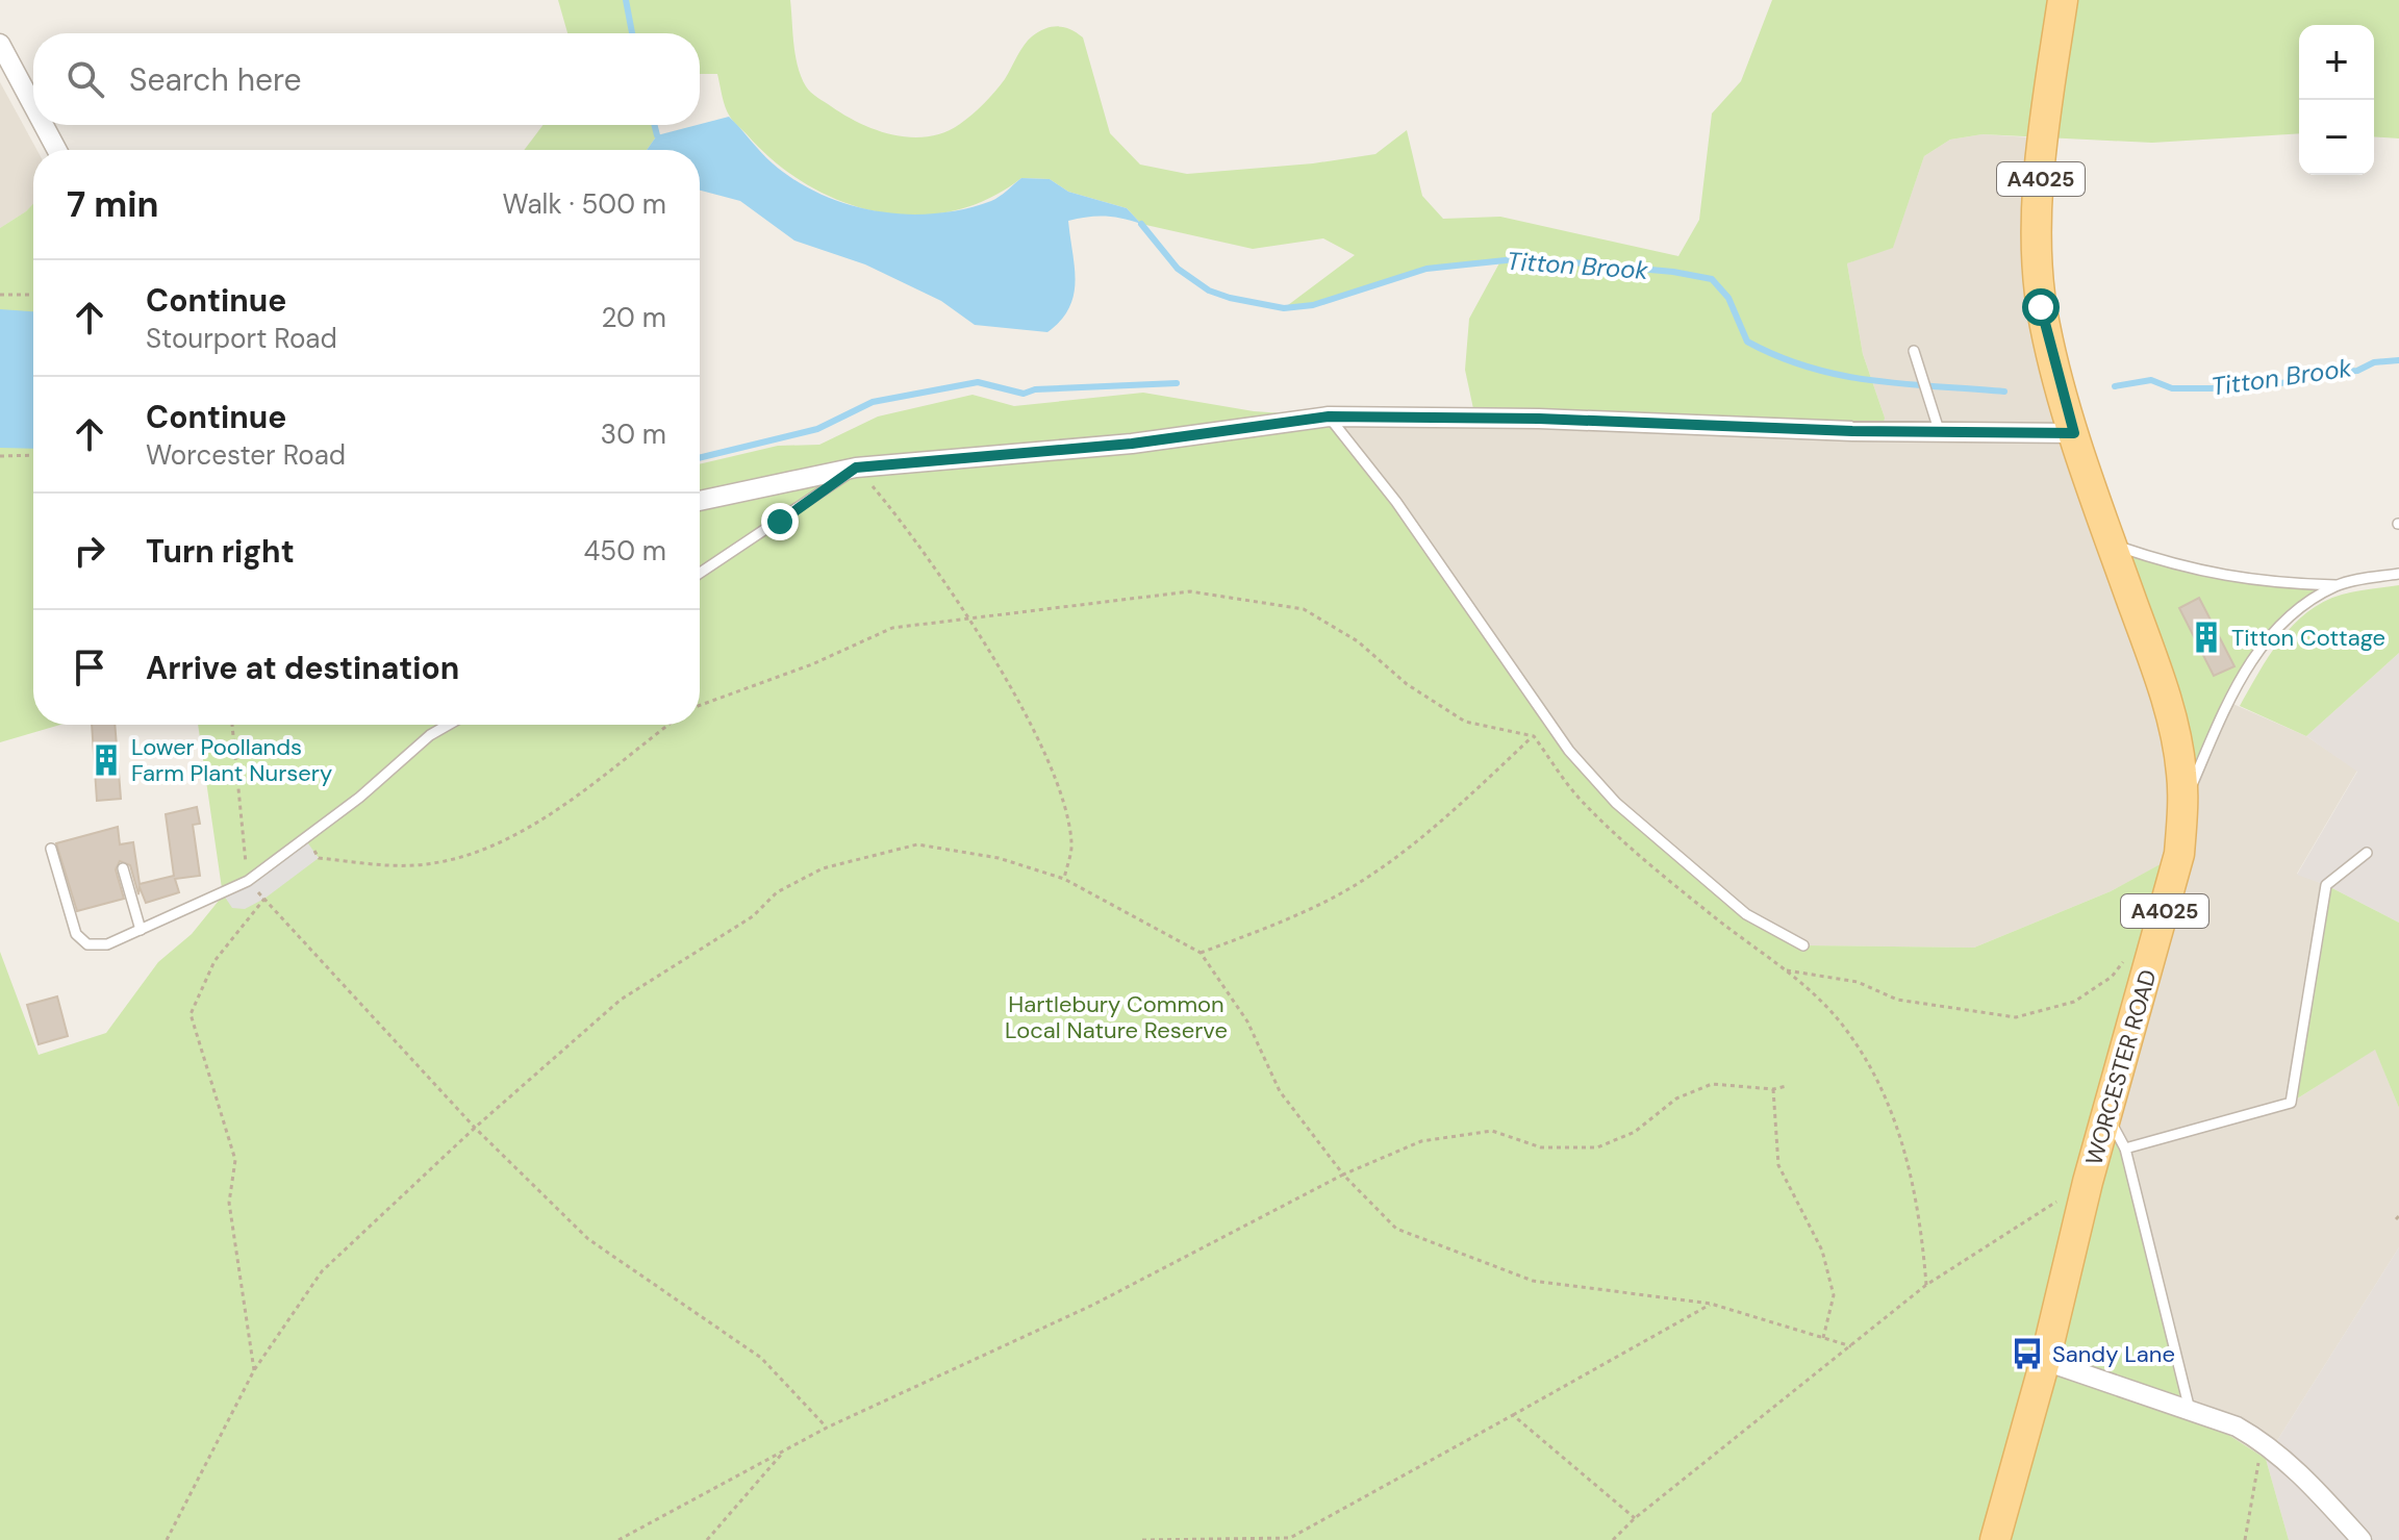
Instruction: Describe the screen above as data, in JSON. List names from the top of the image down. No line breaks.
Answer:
{"streets":{"main road":["A4025","WORCESTER ROAD"]},"water":["Titton Brook"],"parks":["Hartlebury Common Local Nature Reserve"],"places":{"building":["Titton Cottage","Lower Poollands Farm Plant Nursery"],"bus stop":["Sandy Lane"]},"page":{"map_buttons":["+","−"],"search":"Search here","heading":["7 min","Walk · 500 m"],"list":[["Continue","Stourport Road","20 m"],["Continue","Worcester Road","30 m"],["Turn right","450 m"],"Arrive at destination"]}}
